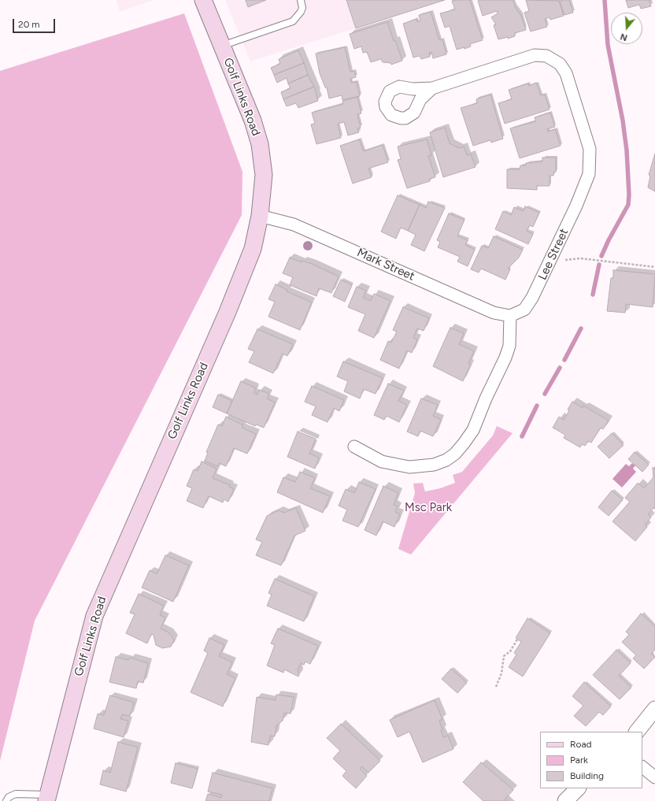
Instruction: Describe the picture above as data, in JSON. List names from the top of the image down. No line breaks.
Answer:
{"streets":{"main road":["Golf Links Road"],"street":["Lee Street","Mark Street"]},"crossings":[["Golf Links Road","Mark Street"],["Lee Street","Mark Street"]],"parks":["Msc Park"],"legend":["Road","Park","Building"],"scale_bar":"20 m","north":"bottom"}
